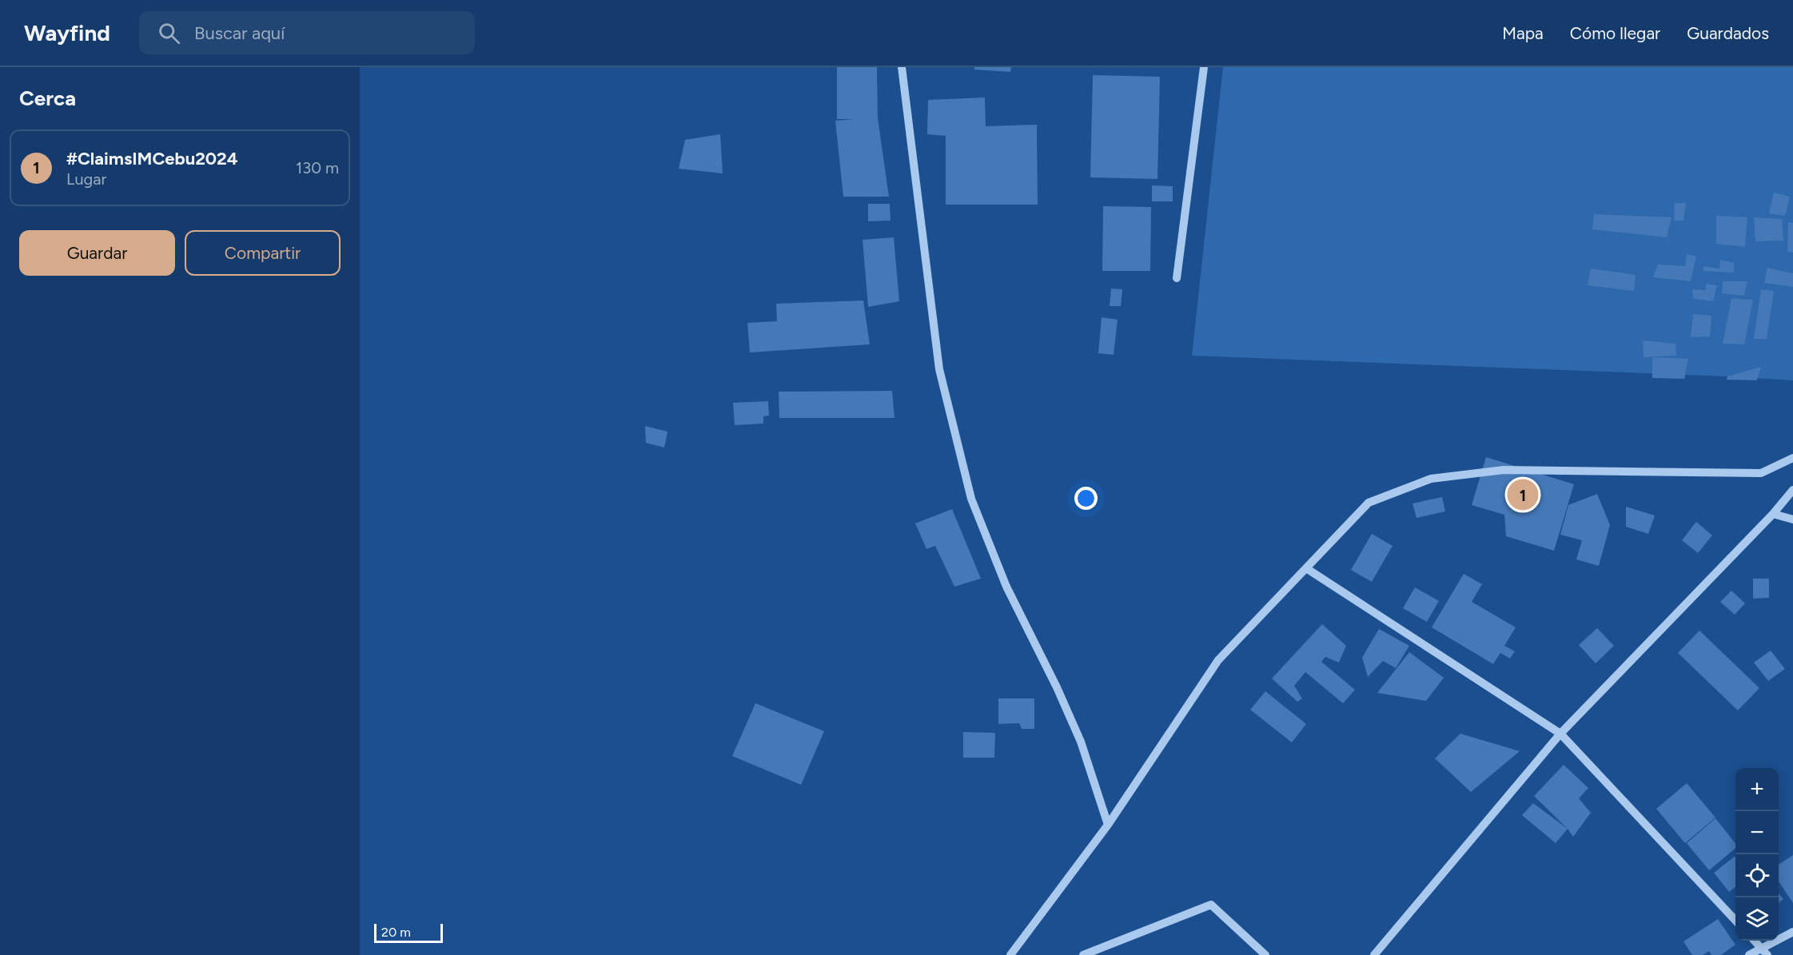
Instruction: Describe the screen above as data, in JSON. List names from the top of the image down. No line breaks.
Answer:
{"scale_bar":"20 m","page":{"header":"Wayfind","search":"Buscar aquí","nav":["Mapa","Cómo llegar","Guardados"],"heading":"Cerca","list":[{"mark":"1","name":"#ClaimsIMCebu2024","note":"Lugar","value":"130 m"}],"buttons":["Guardar","Compartir"],"pins":"1","map_buttons":["+","−"],"scale":"20 m"}}
